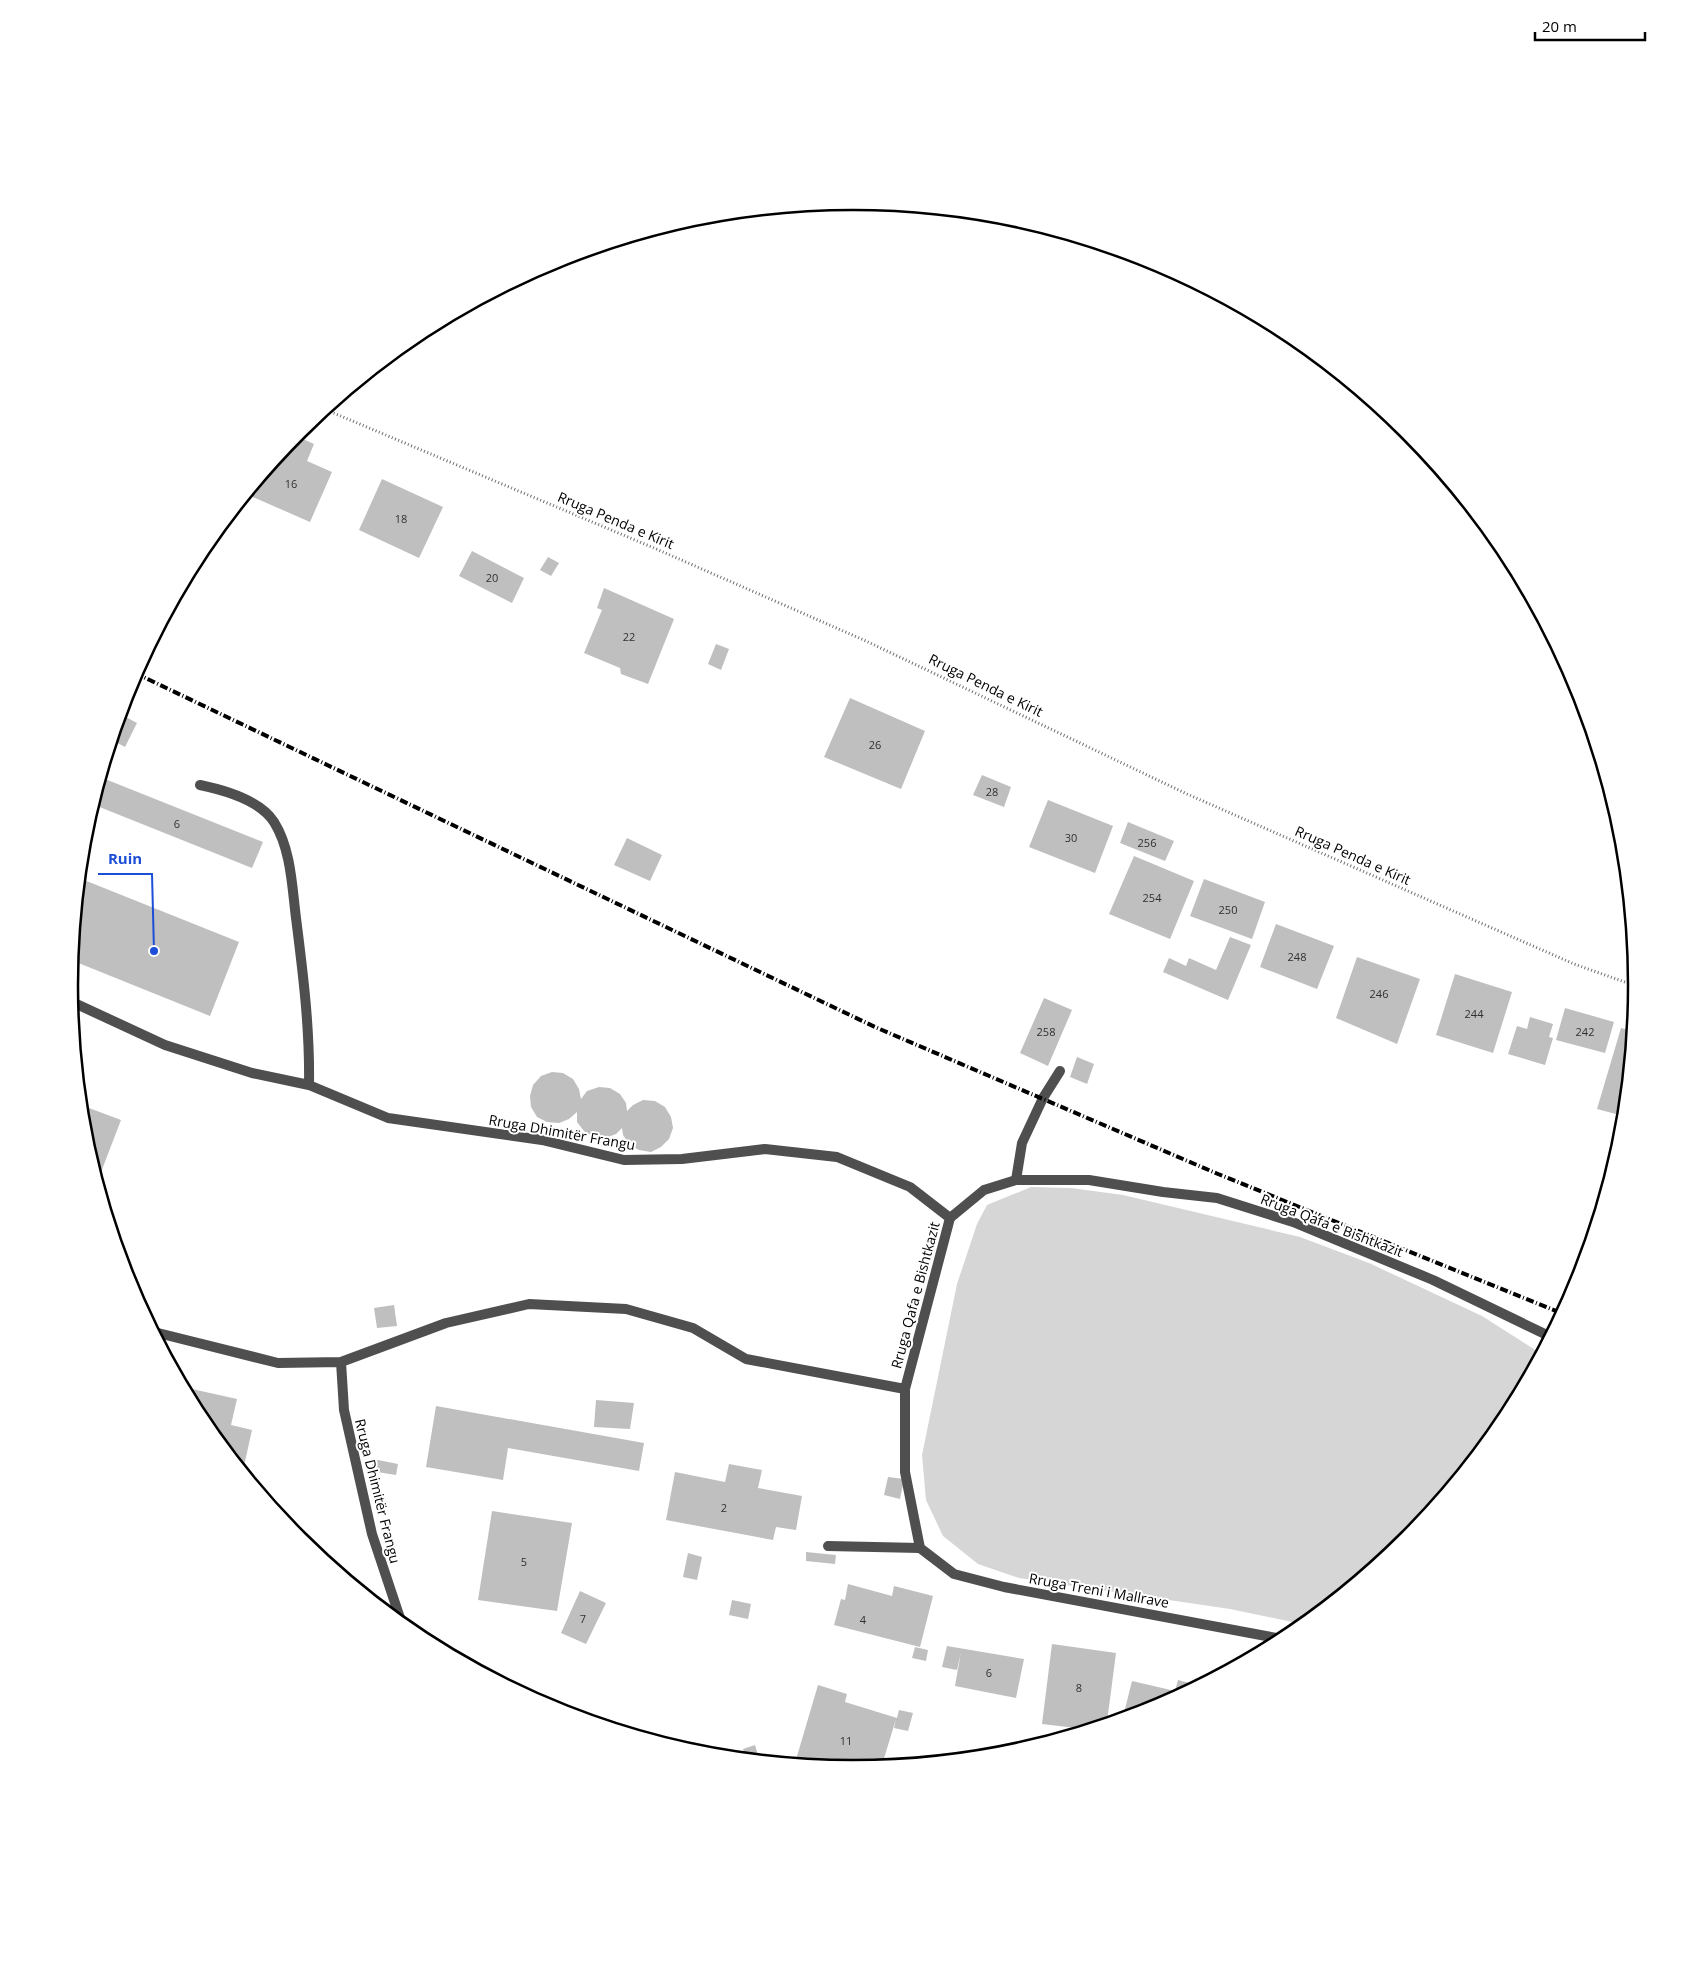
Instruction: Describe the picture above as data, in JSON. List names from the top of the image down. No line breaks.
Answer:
{"streets":{"street":["Rruga Dhimitër Frangu","Rruga Qafa e Bishtkazit","Rruga Treni i Mallrave"],"path":["Rruga Penda e Kirit"]},"crossings":[["Rruga Dhimitër Frangu","Rruga Qafa e Bishtkazit"]],"places":["Ruin"],"house_numbers":["16","18","20","22","26","28","6","30","256","254","250","248","246","244","258","242","2","5","7","4","6","8","11"],"scale_bar":"20 m"}
